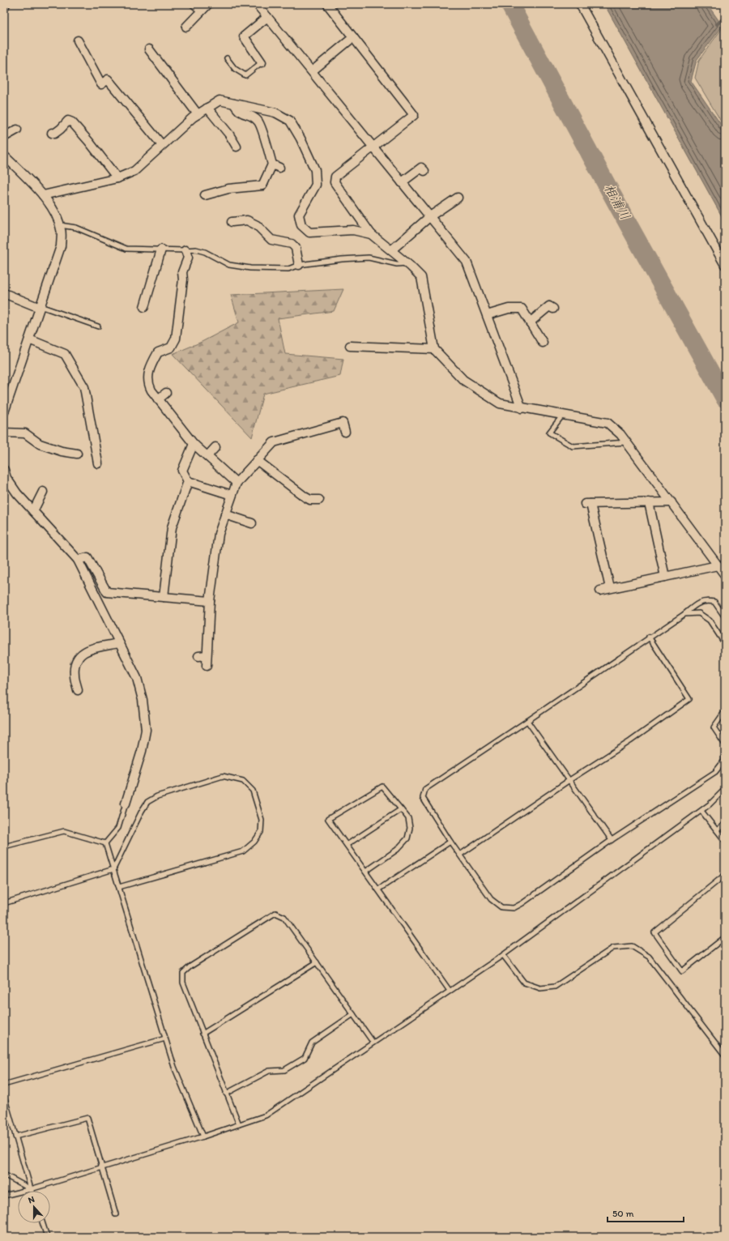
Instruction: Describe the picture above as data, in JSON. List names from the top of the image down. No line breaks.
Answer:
{"water":["相浦川"],"scale_bar":"50 m","north":"top"}
